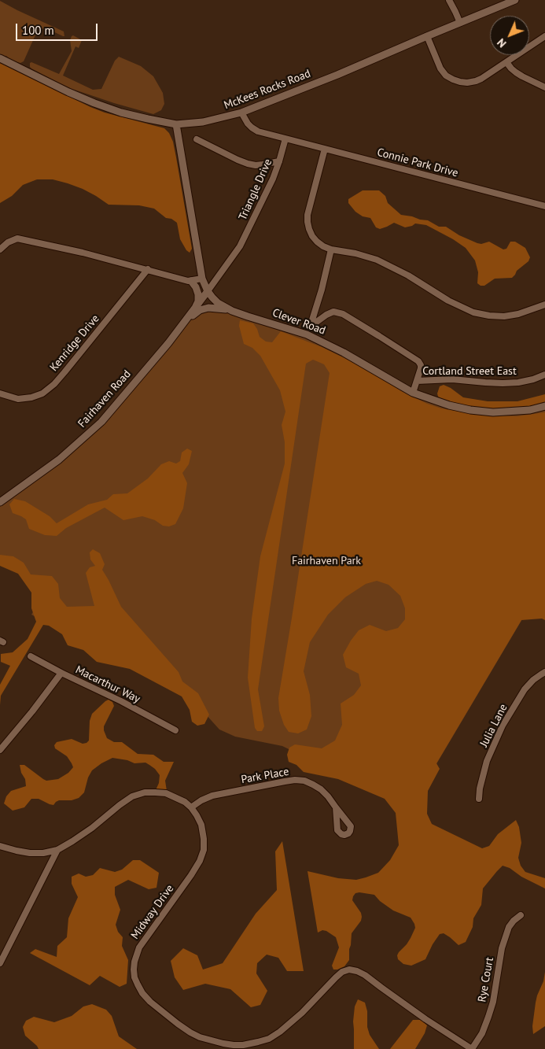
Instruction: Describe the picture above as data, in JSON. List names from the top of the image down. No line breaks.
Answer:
{"streets":{"street":["McKees Rocks Road","Connie Park Drive","Triangle Drive","Clever Road","Kenridge Drive","Cortland Street East","Fairhaven Road","Macarthur Way","Julia Lane","Park Place","Midway Drive","Rye Court"]},"crossings":[["McKees Rocks Road","Clever Road"],["Connie Park Drive","Triangle Drive"],["Triangle Drive","Clever Road"],["Triangle Drive","Fairhaven Road"],["Clever Road","Fairhaven Road"],["Park Place","Midway Drive"],["Midway Drive","Rye Court"]],"parks":["Fairhaven Park"],"scale_bar":"100 m","north":"bottom left"}
